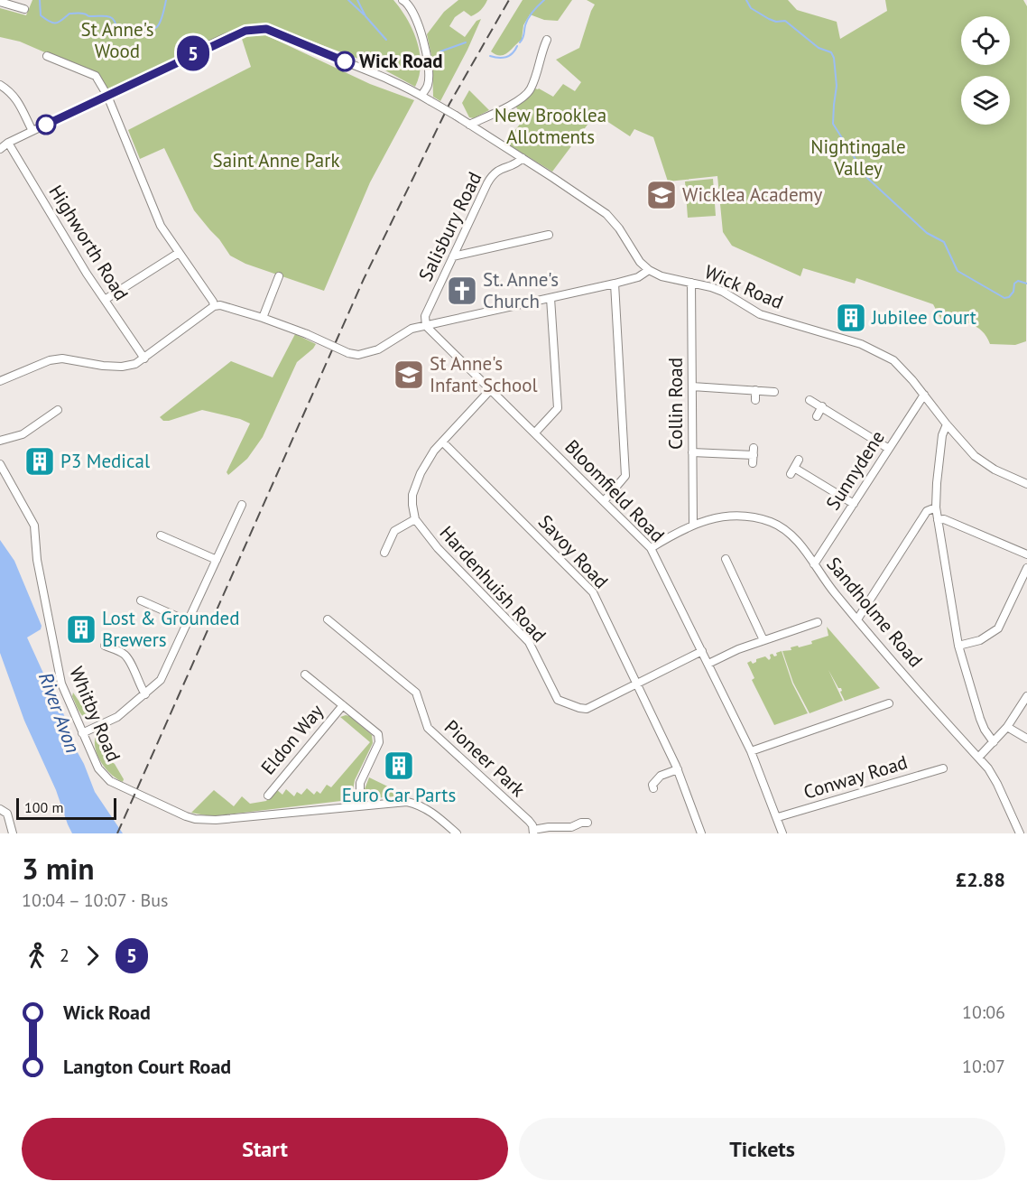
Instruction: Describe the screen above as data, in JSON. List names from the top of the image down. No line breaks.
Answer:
{"streets":{"street":["Salisbury Road","Highworth Road","Wick Road","Collin Road","Sunnydene","Bloomfield Road","Savoy Road","Hardenhuish Road","Sandholme Road","Whitby Road","Eldon Way","Pioneer Park","Conway Road"]},"crossings":[["Salisbury Road","Bloomfield Road"],["Wick Road","Collin Road"],["Wick Road","Sunnydene"],["Collin Road","Sandholme Road"],["Sunnydene","Sandholme Road"],["Bloomfield Road","Hardenhuish Road"],["Bloomfield Road","Sandholme Road"],["Bloomfield Road","Conway Road"],["Savoy Road","Hardenhuish Road"],["Whitby Road","Eldon Way"]],"water":["River Avon"],"parks":["St Anne's Wood","New Brooklea Allotments","Nightingale Valley","Saint Anne Park"],"places":{"other":["Wick Road"],"school or university":["Wicklea Academy","St Anne's Infant School"],"church":["St. Anne's Church"],"building":["Jubilee Court","P3 Medical","Lost & Grounded Brewers","Euro Car Parts"]},"lines":["bus line 5"],"scale_bar":"100 m","page":{"on_map":"5","scale":"100 m","heading":["3 min","10:04 – 10:07 · Bus","£2.88"],"legs":["2","5"],"list":[{"name":"Wick Road","value":"10:06"},{"name":"Langton Court Road","value":"10:07"}],"buttons":["Start","Tickets"]}}
